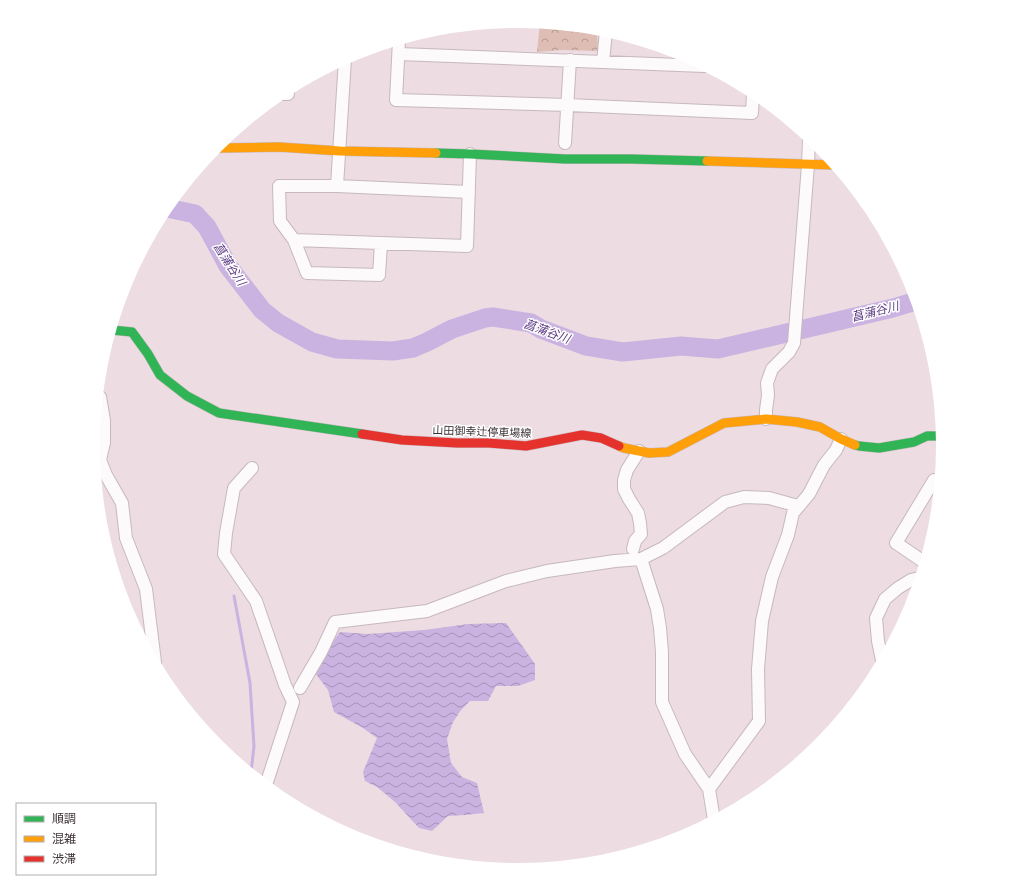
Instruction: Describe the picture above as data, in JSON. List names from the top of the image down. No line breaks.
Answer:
{"streets":{"main road":["山田御幸辻停車場線"]},"water":["菖蒲谷川"],"legend":["順調","混雑","渋滞"]}
